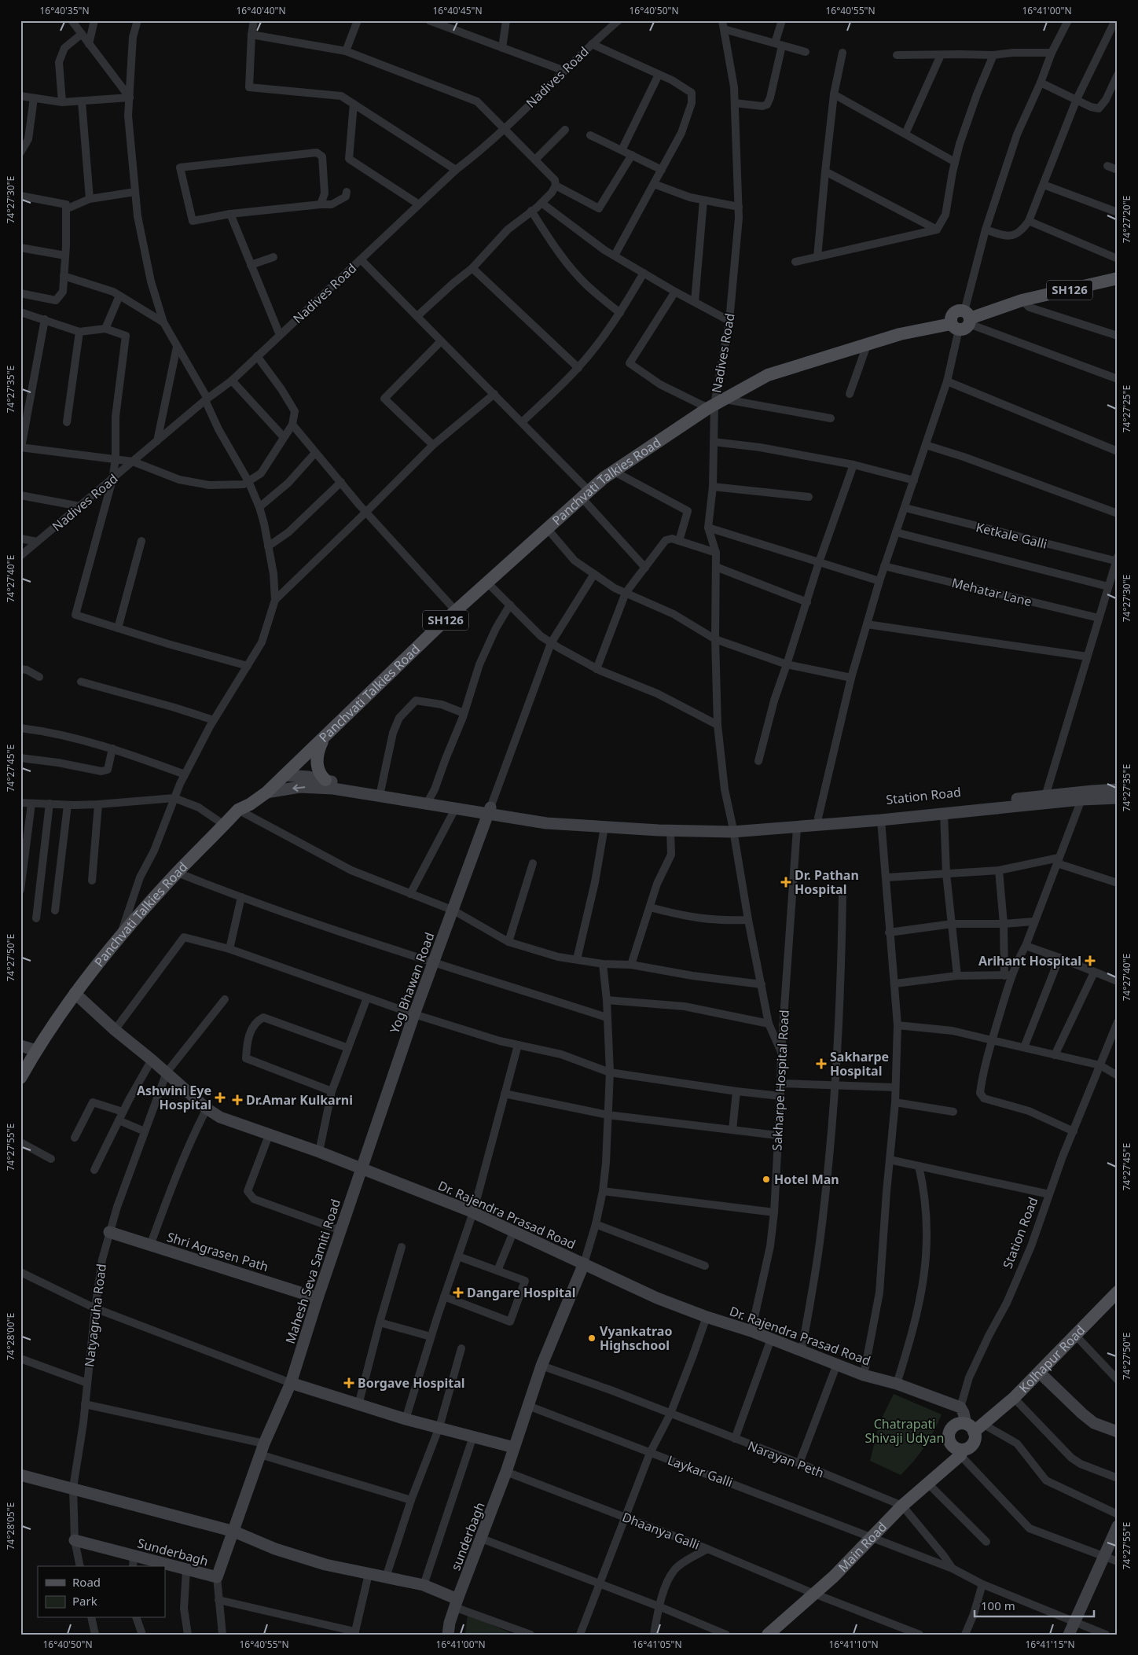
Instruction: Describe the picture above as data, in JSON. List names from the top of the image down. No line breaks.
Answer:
{"streets":{"main road":["SH126","Panchvati Talkies Road","Station Road","Yog Bhawan Road","Dr. Rajendra Prasad Road","Shri Agrasen Path","Mahesh Seva Samiti Road","Kolhapur Road","sunderbagh","Main Road","Sunderbagh"],"street":["Nadives Road","Ketkale Galli","Mehatar Lane","Sakharpe Hospital Road","Natyagruha Road","Narayan Peth","Laykar Galli","Dhaanya Galli"]},"crossings":[["Nadives Road","Panchvati Talkies Road"],["SH126","Panchvati Talkies Road"],["Panchvati Talkies Road","Dr. Rajendra Prasad Road"],["Station Road","Sakharpe Hospital Road"],["Station Road","Dr. Rajendra Prasad Road"],["Yog Bhawan Road","Dr. Rajendra Prasad Road"],["Yog Bhawan Road","Mahesh Seva Samiti Road"],["Sakharpe Hospital Road","Dr. Rajendra Prasad Road"],["Dr. Rajendra Prasad Road","Mahesh Seva Samiti Road"],["Dr. Rajendra Prasad Road","Natyagruha Road"],["Dr. Rajendra Prasad Road","sunderbagh"],["Shri Agrasen Path","Mahesh Seva Samiti Road"],["Shri Agrasen Path","Natyagruha Road"],["Mahesh Seva Samiti Road","Sunderbagh"],["Natyagruha Road","Sunderbagh"],["Kolhapur Road","Main Road"],["Narayan Peth","sunderbagh"],["Narayan Peth","Main Road"],["Laykar Galli","sunderbagh"],["Laykar Galli","Main Road"],["Dhaanya Galli","sunderbagh"],["Dhaanya Galli","Main Road"]],"parks":["Chatrapati Shivaji Udyan"],"places":{"health":["Dr. Pathan Hospital","Arihant Hospital","Sakharpe Hospital","Ashwini Eye Hospital","Dr.Amar Kulkarni","Dangare Hospital","Borgave Hospital"],"other":["Hotel Man","Vyankatrao Highschool"]},"legend":["Road","Park"],"scale_bar":"100 m","coordinates":["16°40'35\"N","16°40'40\"N","16°40'45\"N","16°40'50\"N","16°40'55\"N","16°41'00\"N","74°27'30\"E","74°27'20\"E","74°27'35\"E","74°27'25\"E","74°27'40\"E","74°27'45\"E","74°27'50\"E","74°27'55\"E","74°28'00\"E","74°28'05\"E","16°41'05\"N","16°41'10\"N","16°41'15\"N"]}
